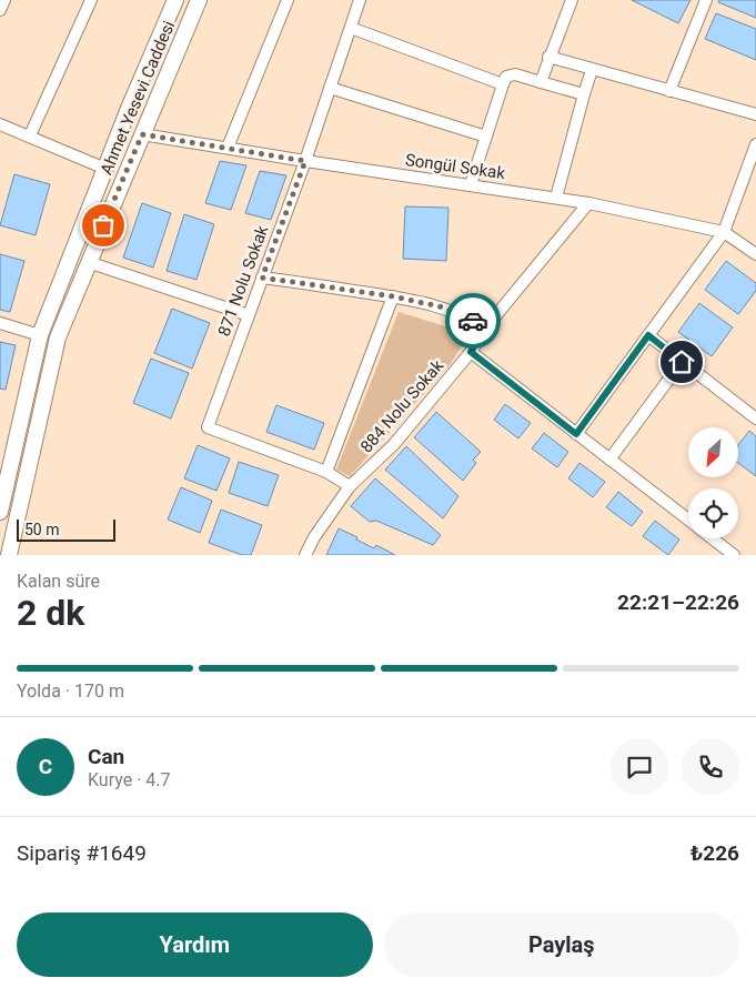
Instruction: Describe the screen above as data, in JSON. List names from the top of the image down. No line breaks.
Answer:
{"streets":{"main road":["Ahmet Yesevi Caddesi"],"street":["Songül Sokak","871 Nolu Sokak","884 Nolu Sokak"]},"crossings":[["Ahmet Yesevi Caddesi","Songül Sokak"],["Songül Sokak","871 Nolu Sokak"],["Songül Sokak","884 Nolu Sokak"],["871 Nolu Sokak","884 Nolu Sokak"]],"scale_bar":"50 m","north":"bottom left","page":{"scale":"50 m","heading":["2 dk","Kalan süre","22:21–22:26"],"panel":["Can","Kurye · 4.7","Sipariş #1649","₺226"],"bar":"Yolda · 170 m","round":"C","buttons":["Yardım","Paylaş"]}}
